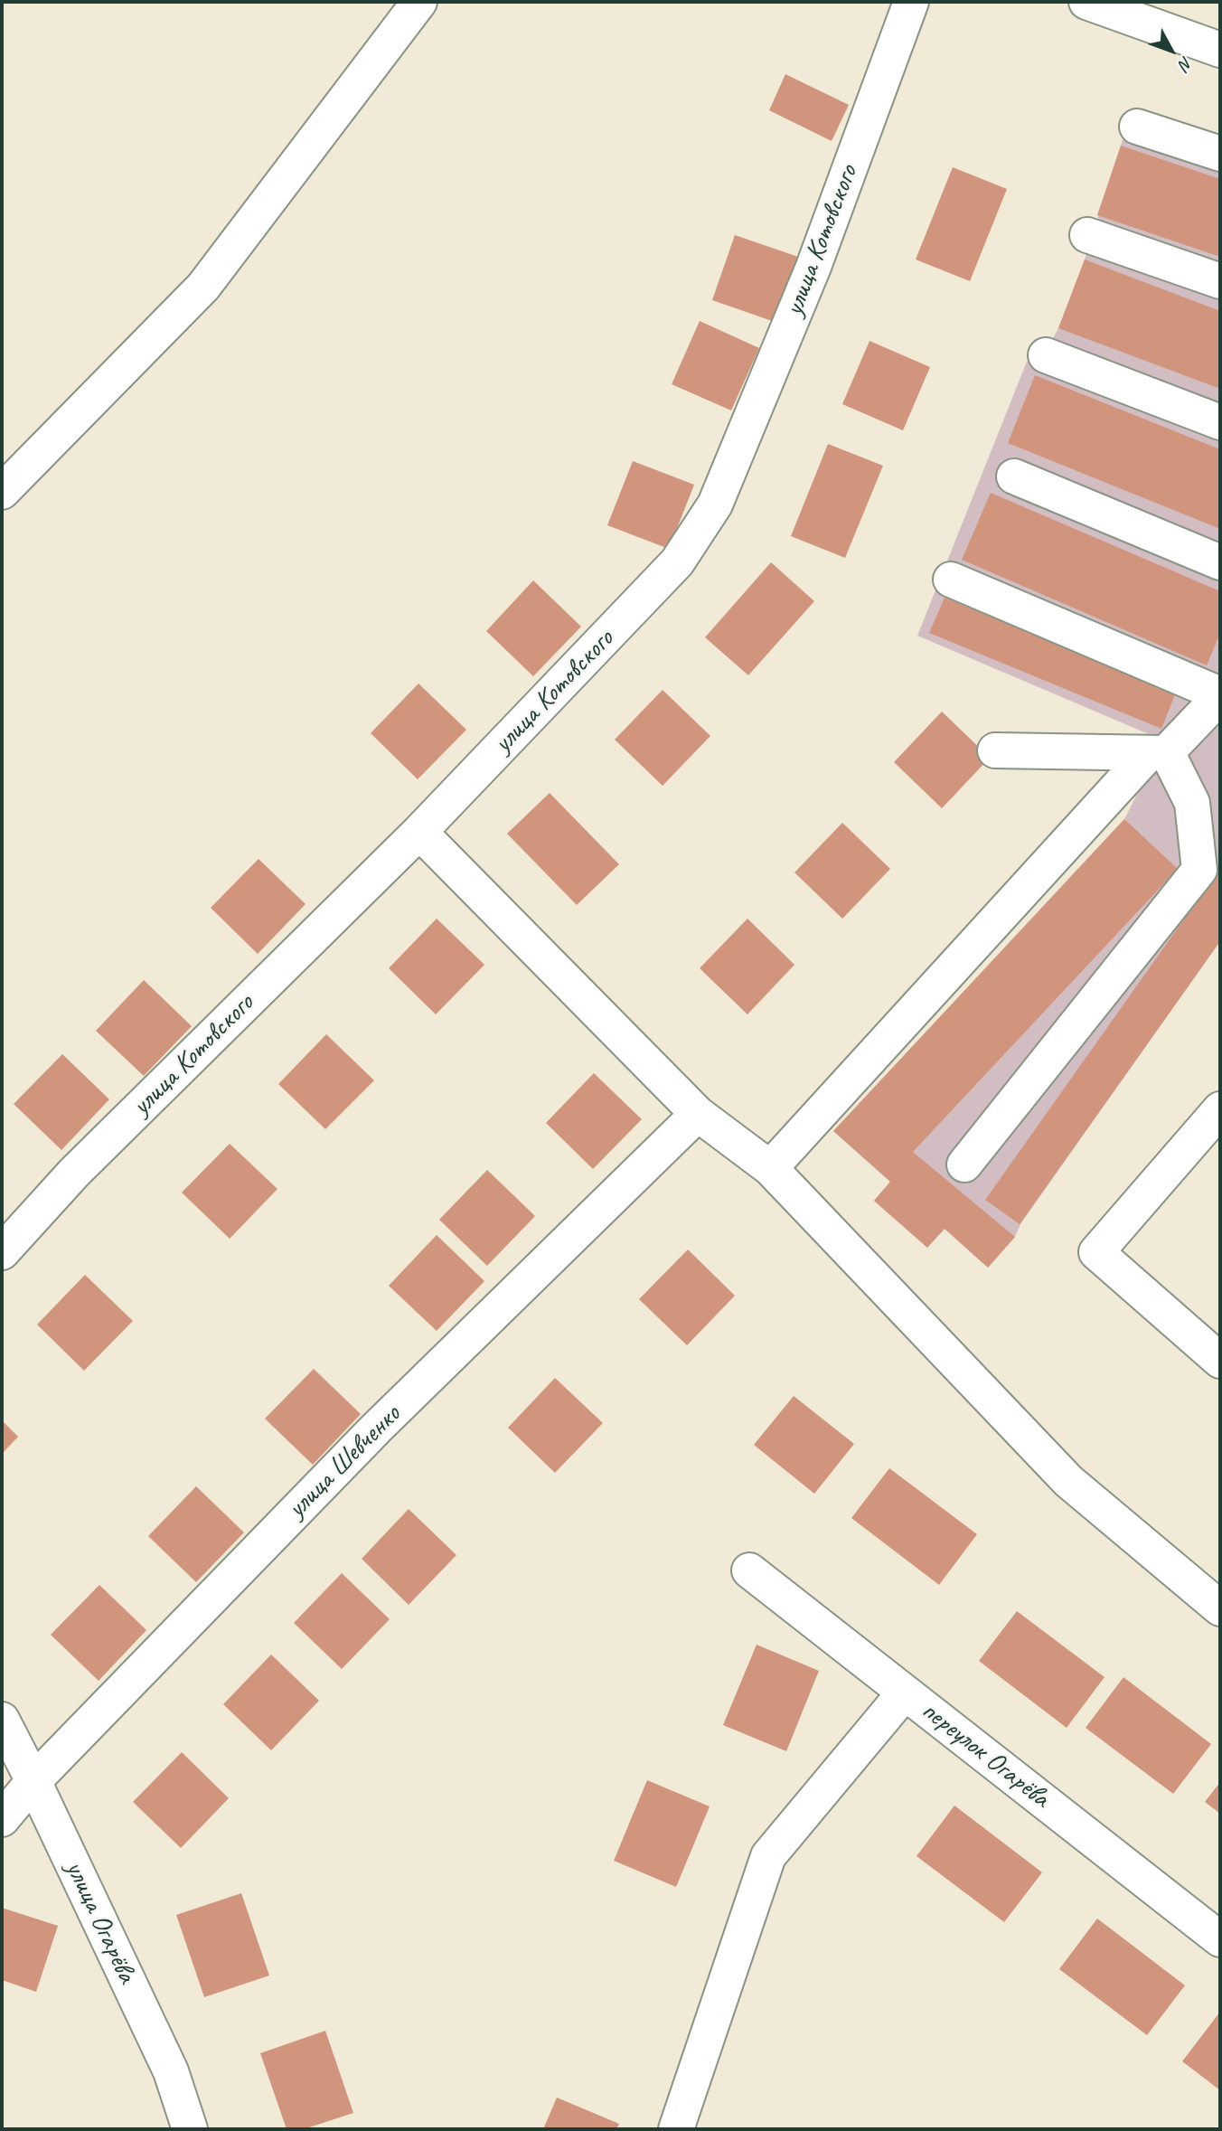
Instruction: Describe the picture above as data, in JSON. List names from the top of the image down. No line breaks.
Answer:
{"streets":{"street":["улица Котовского","улица Шевченко","переулок Огарёва","улица Огарёва"]},"crossings":[["улица Шевченко","улица Огарёва"]],"north":"bottom right"}
